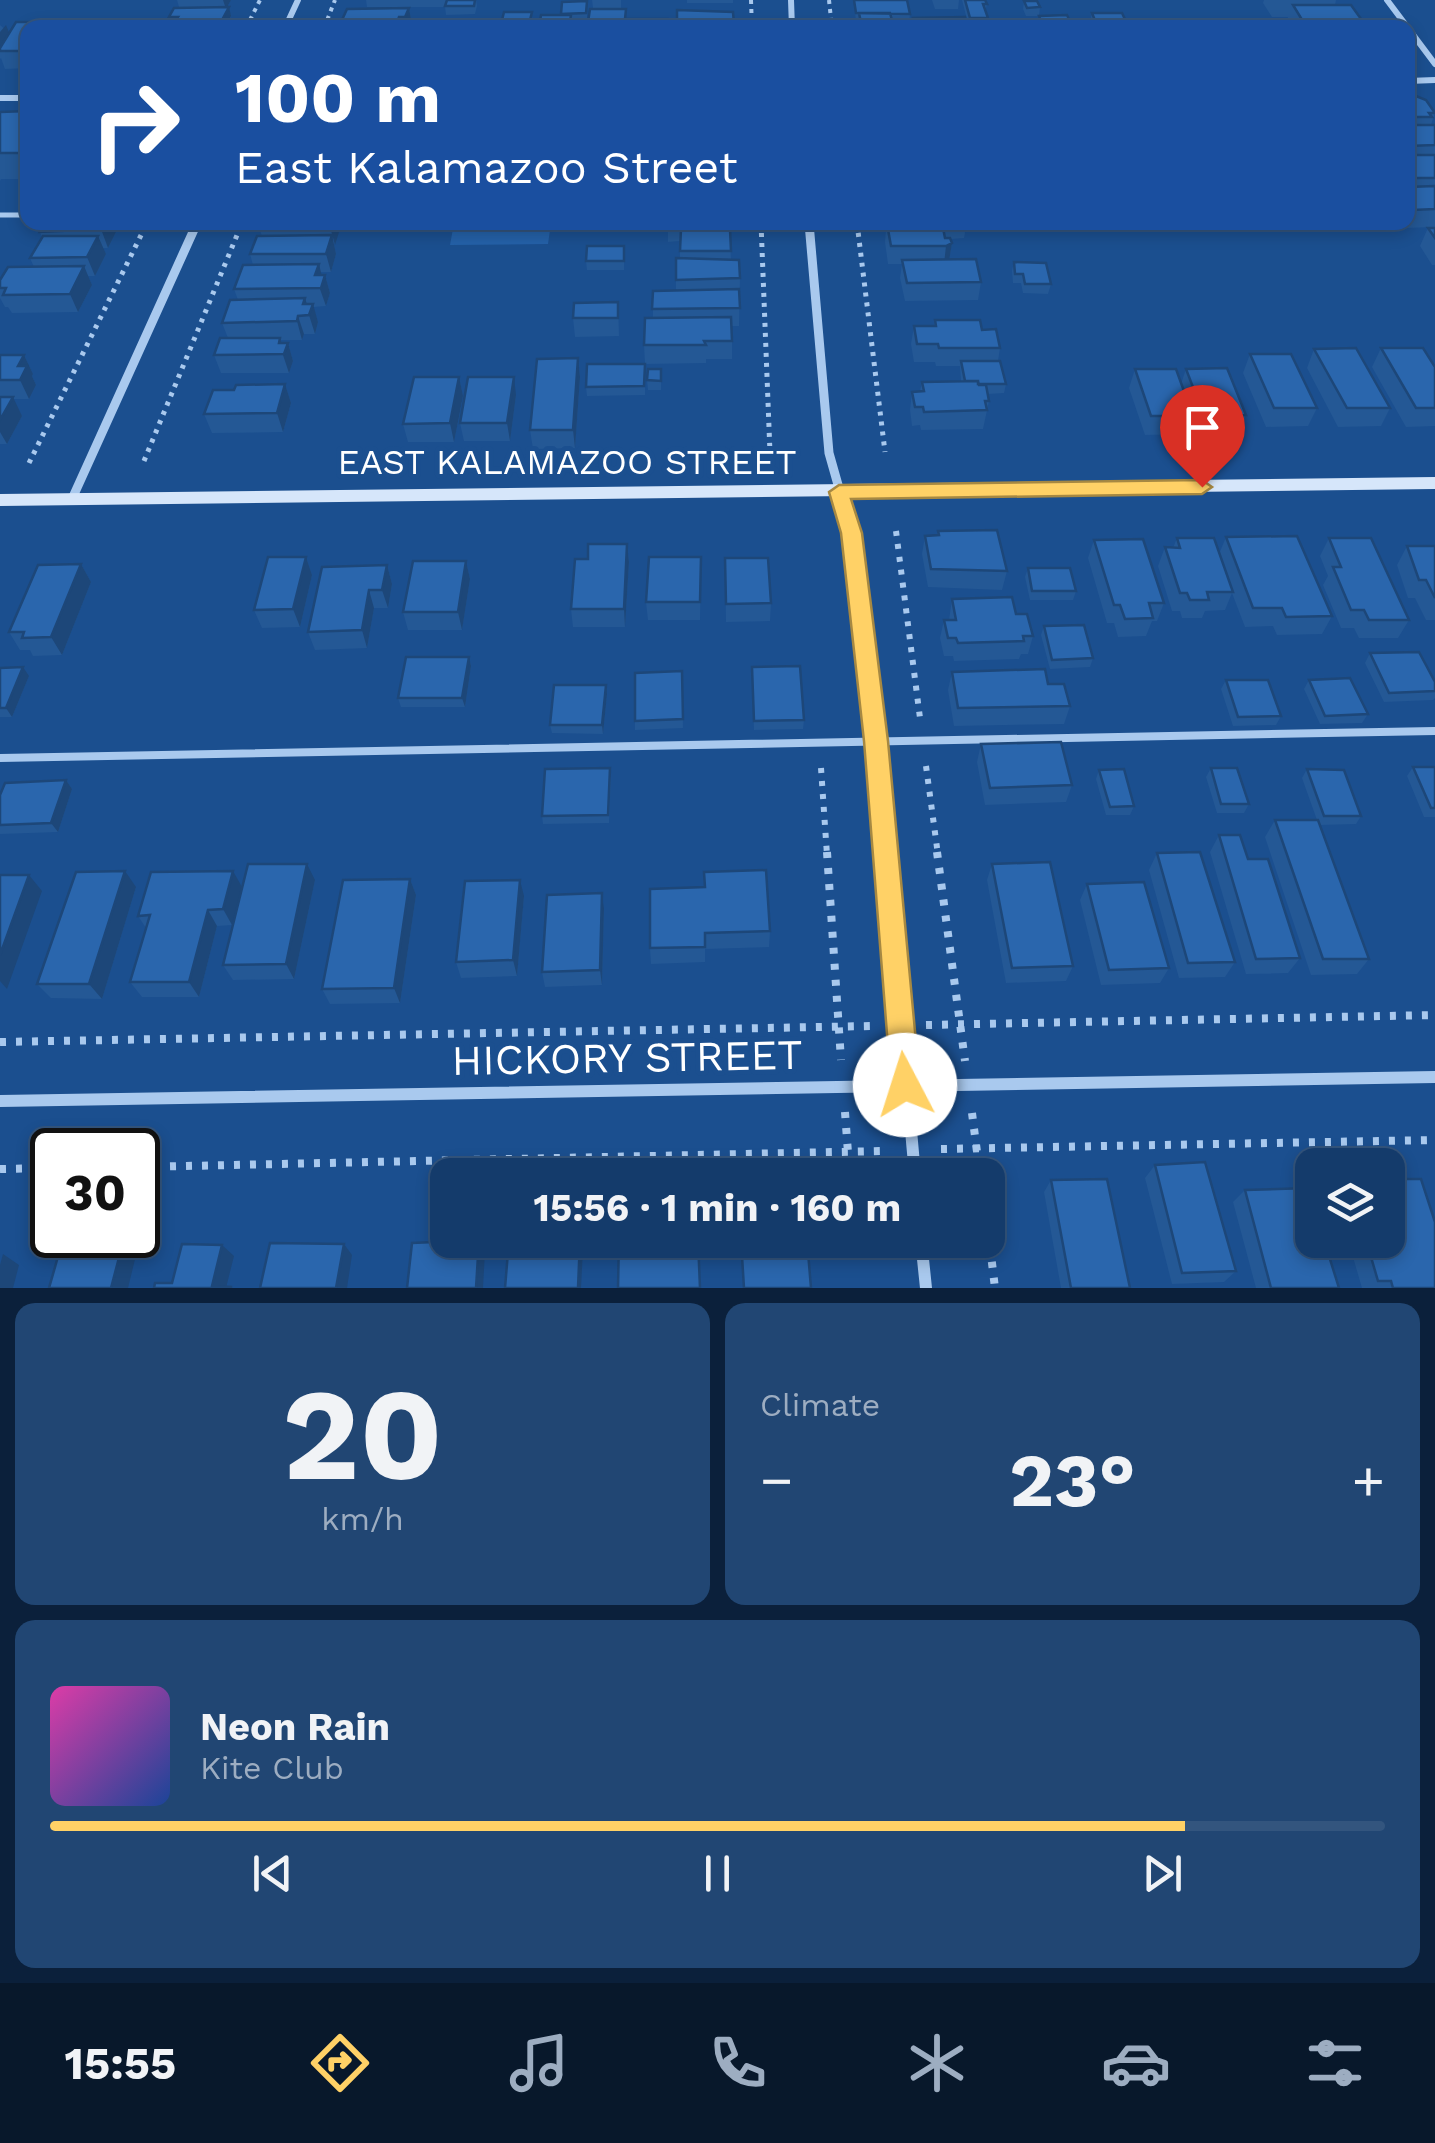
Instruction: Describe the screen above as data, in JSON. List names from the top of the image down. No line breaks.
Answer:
{"streets":{"street":["EAST KALAMAZOO STREET","HICKORY STREET"]},"page":{"turn":["100 m","East Kalamazoo Street"],"limit":"30","trip":"15:56 · 1 min · 160 m","tile":[["20","km/h"],"Climate"],"heat":["−","23°","+"],"song":["Neon Rain","Kite Club"],"tabs":"15:55"}}
